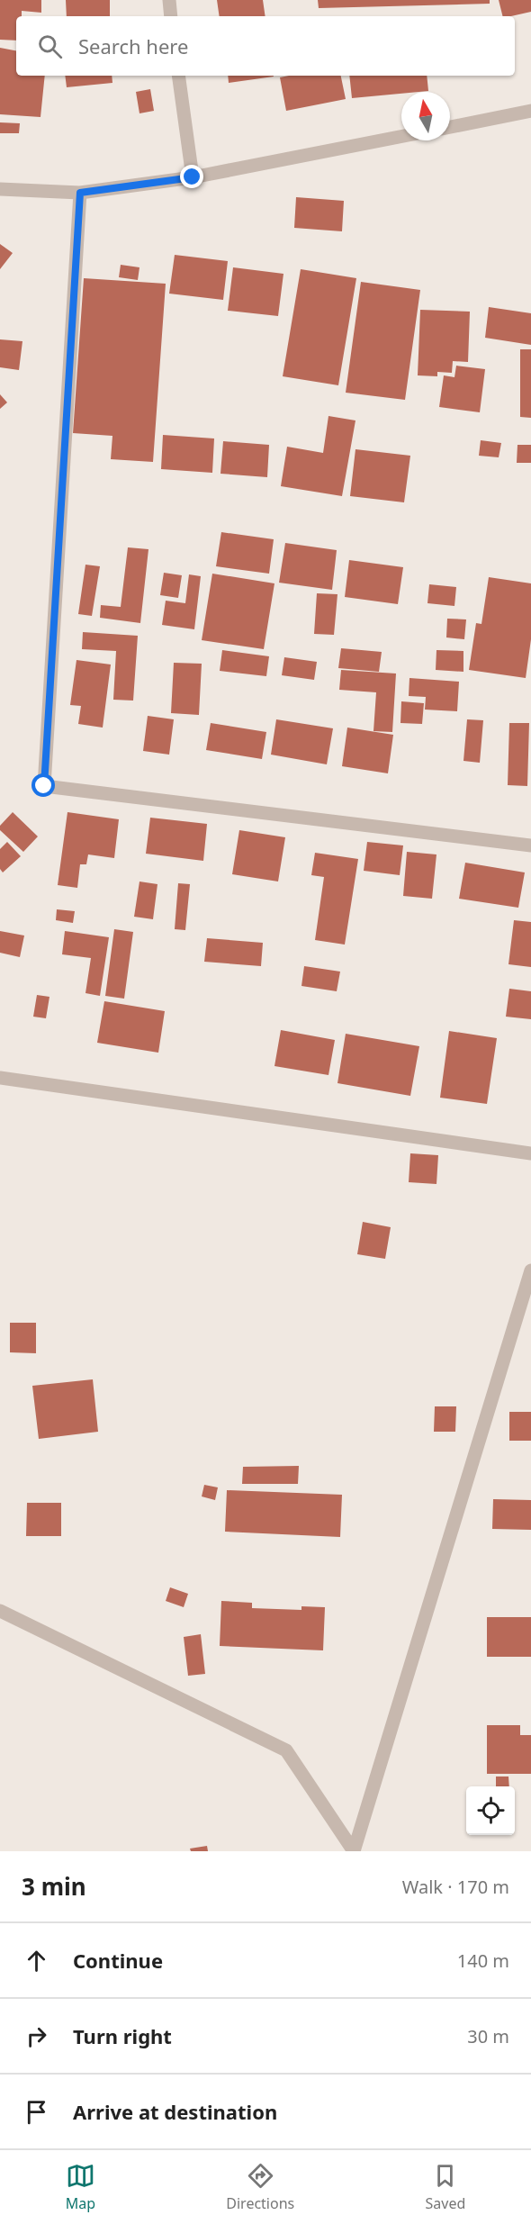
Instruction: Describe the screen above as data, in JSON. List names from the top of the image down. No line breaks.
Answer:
{"north":"top","page":{"search":"Search here","heading":["3 min","Walk · 170 m"],"list":[["Continue","140 m"],["Turn right","30 m"],"Arrive at destination"],"nav":["Map","Directions","Saved"]}}
